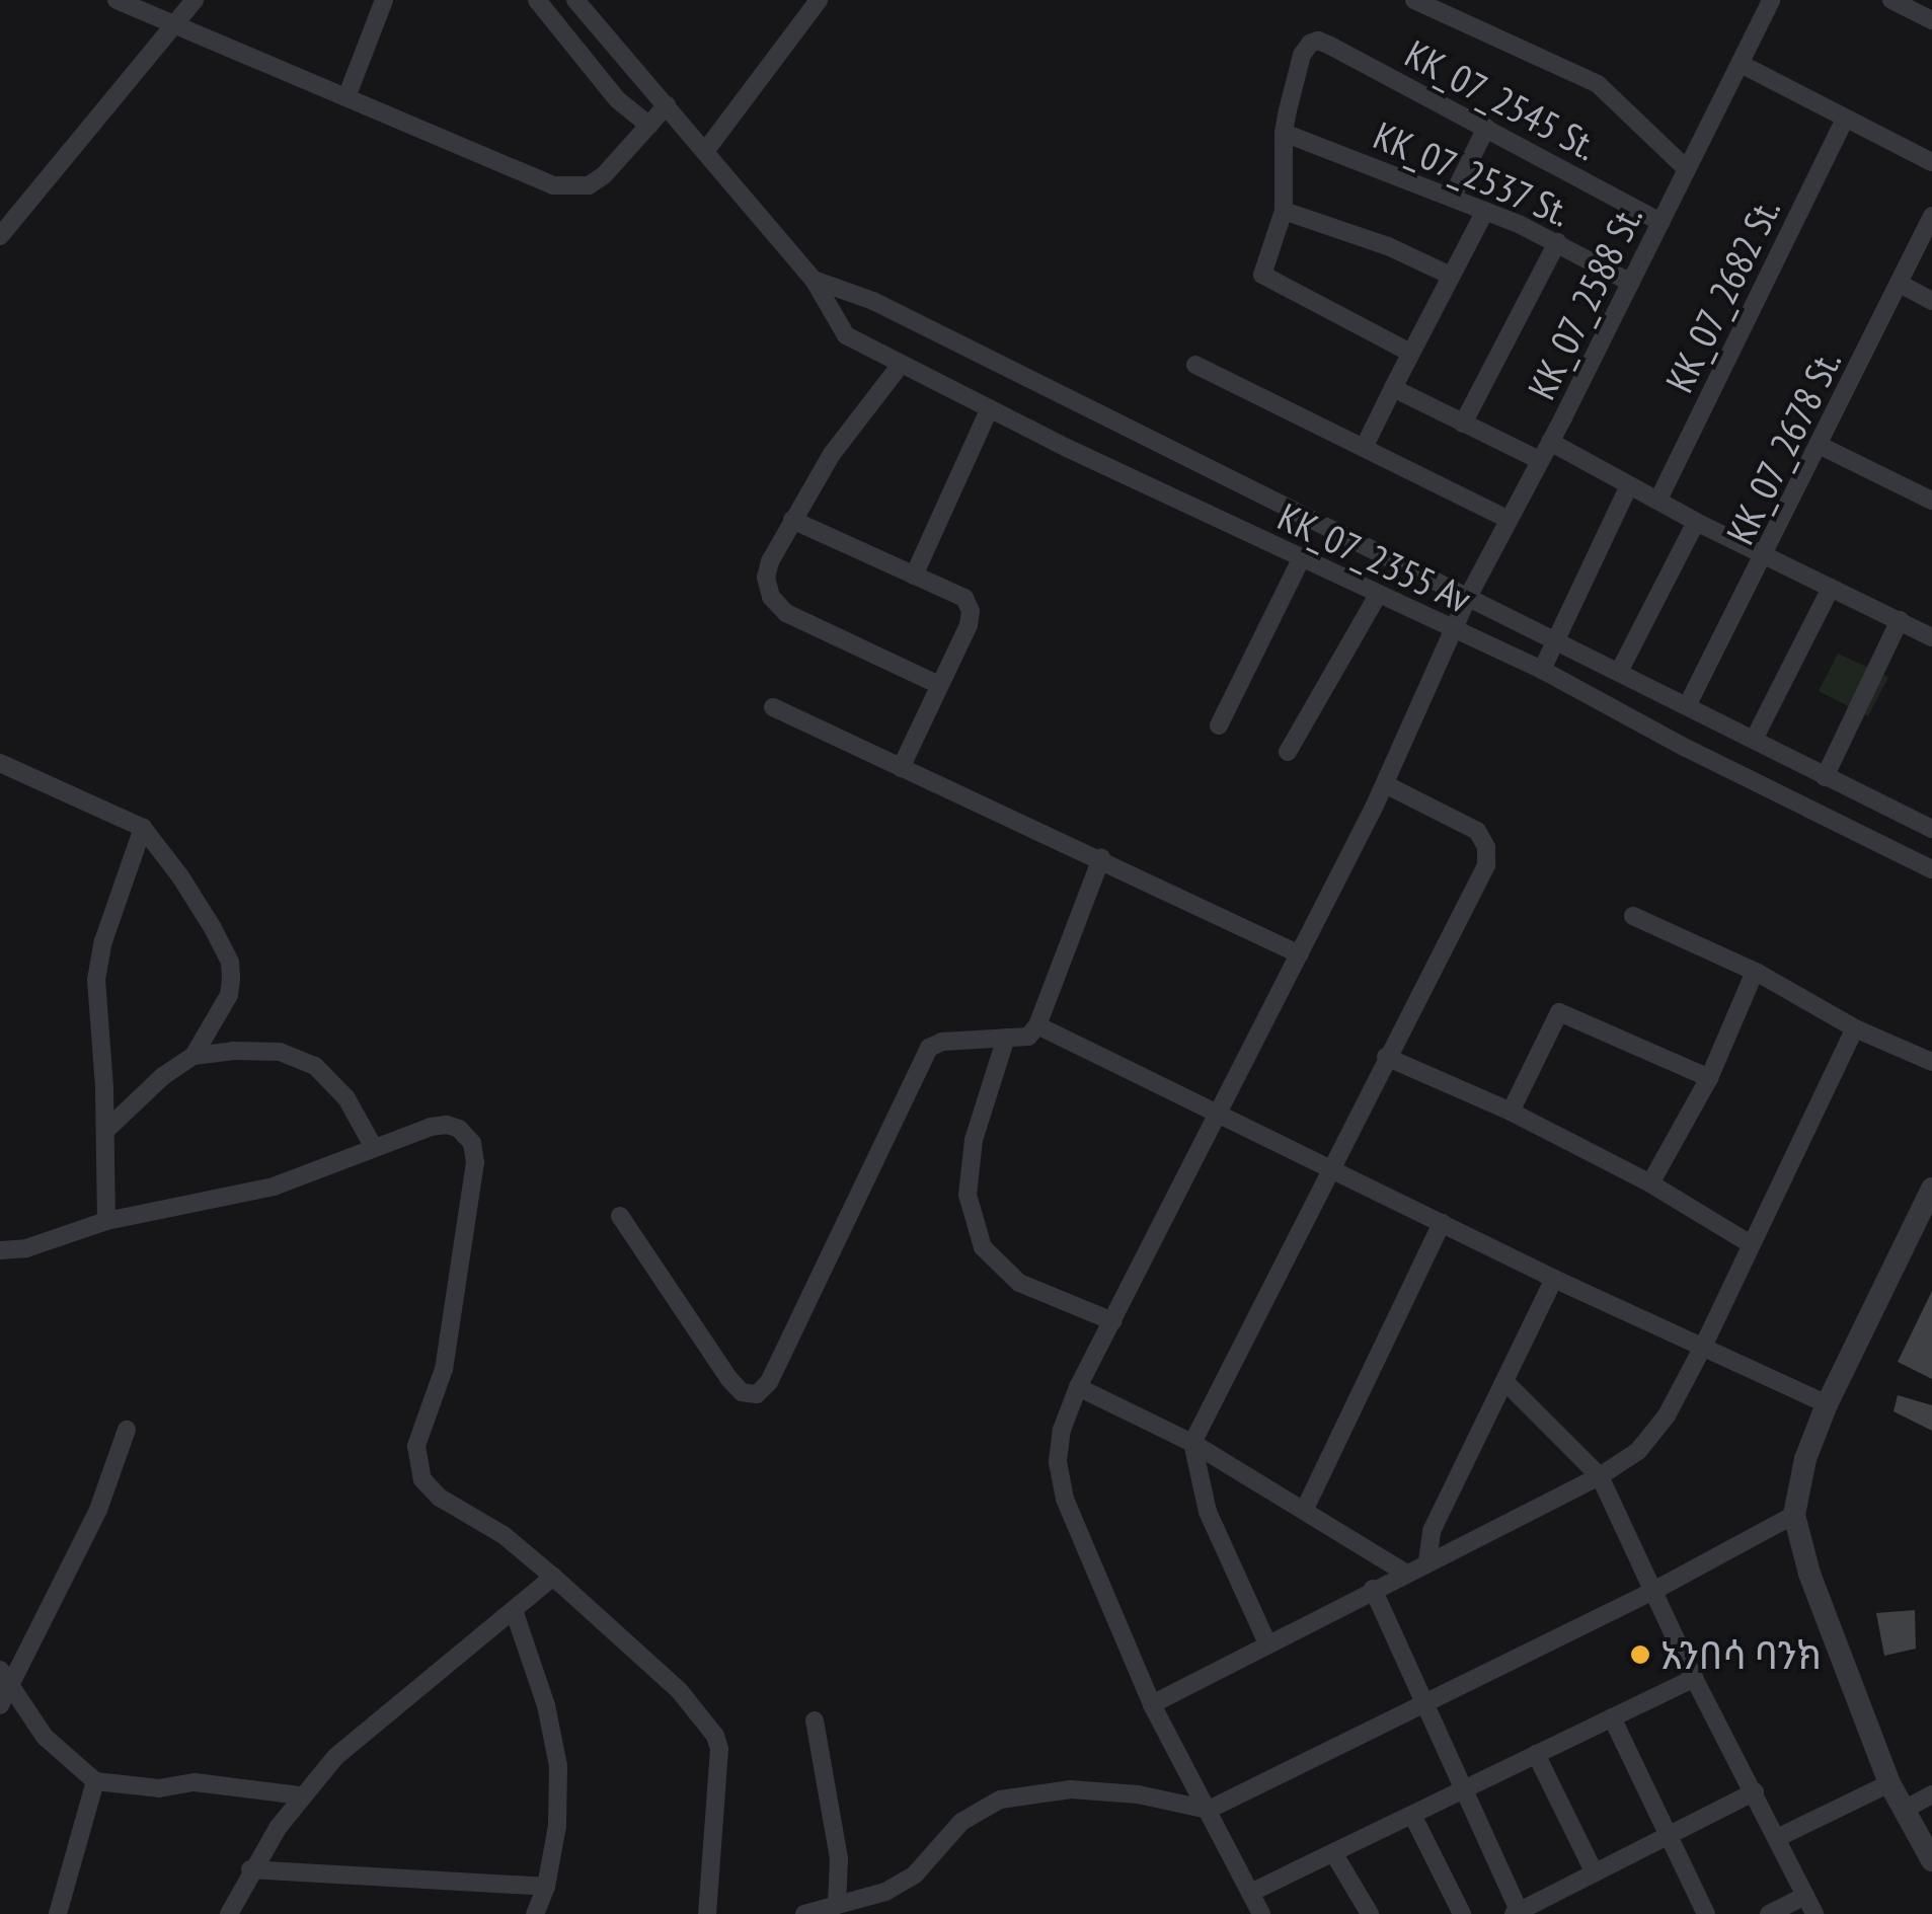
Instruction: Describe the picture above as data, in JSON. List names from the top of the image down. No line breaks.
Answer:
{"streets":{"street":["KK_07_2545 St.","KK_07_2537 St.","KK_07_2682 St.","KK_07_2588 St.","KK_07_2678 St.","KK_07_2355 Av"]},"crossings":[["KK_07_2545 St.","KK_07_2537 St."],["KK_07_2545 St.","KK_07_2588 St."],["KK_07_2537 St.","KK_07_2588 St."],["KK_07_2588 St.","KK_07_2355 Av"],["KK_07_2678 St.","KK_07_2355 Av"]],"places":["አንበሳ ባንክ"]}
